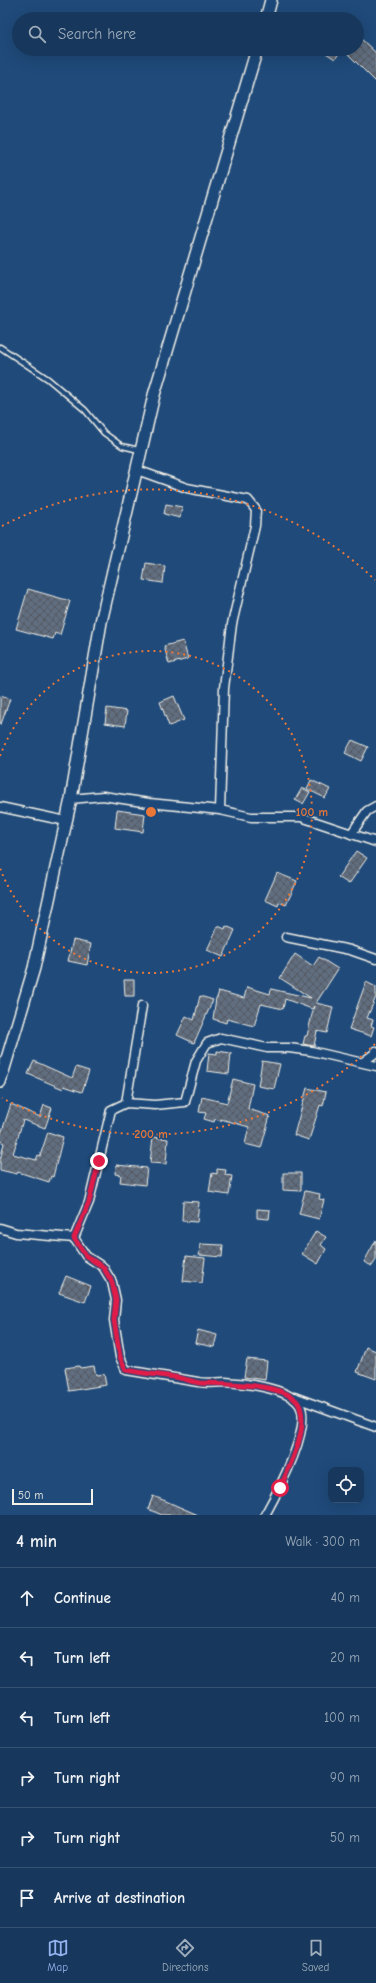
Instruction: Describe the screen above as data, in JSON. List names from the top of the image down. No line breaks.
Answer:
{"scale_bar":"50 m","page":{"search":"Search here","scale":"50 m","heading":["4 min","Walk · 300 m"],"list":[["Continue","40 m"],["Turn left","20 m"],["Turn left","100 m"],["Turn right","90 m"],["Turn right","50 m"],"Arrive at destination"],"nav":["Map","Directions","Saved"]},"rings":["100 m","200 m"]}
